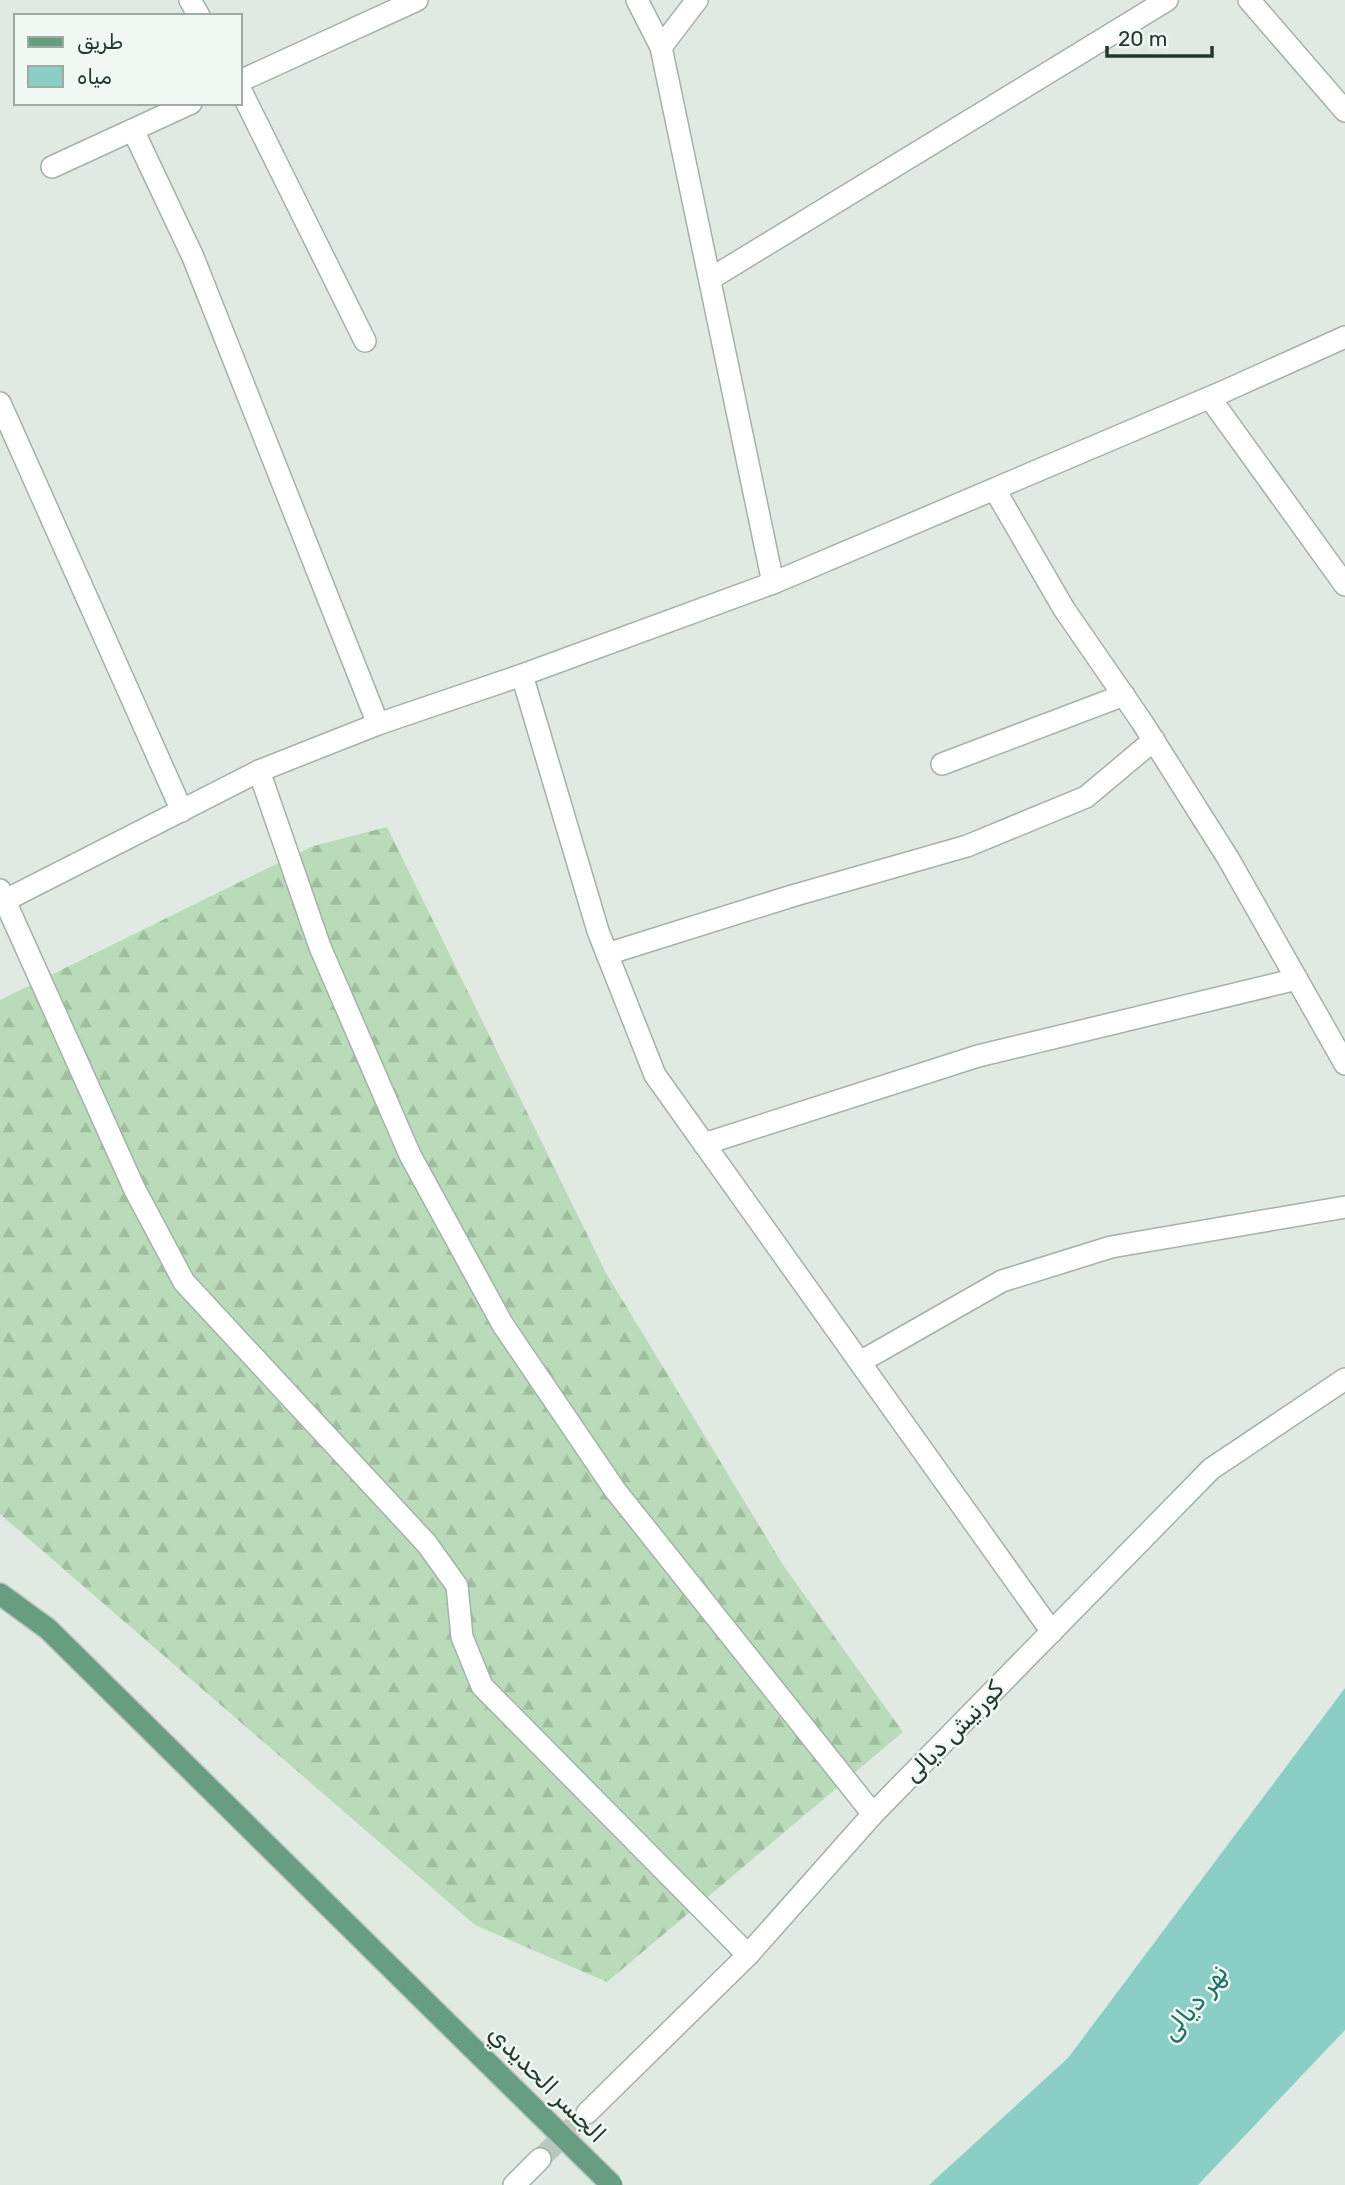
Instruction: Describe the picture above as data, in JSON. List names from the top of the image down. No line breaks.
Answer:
{"streets":{"main road":["الجسر الحديدي"],"street":["كورنيش ديالى"]},"water":["نهر ديالى"],"legend":["طريق","مياه"],"scale_bar":"20 m"}
